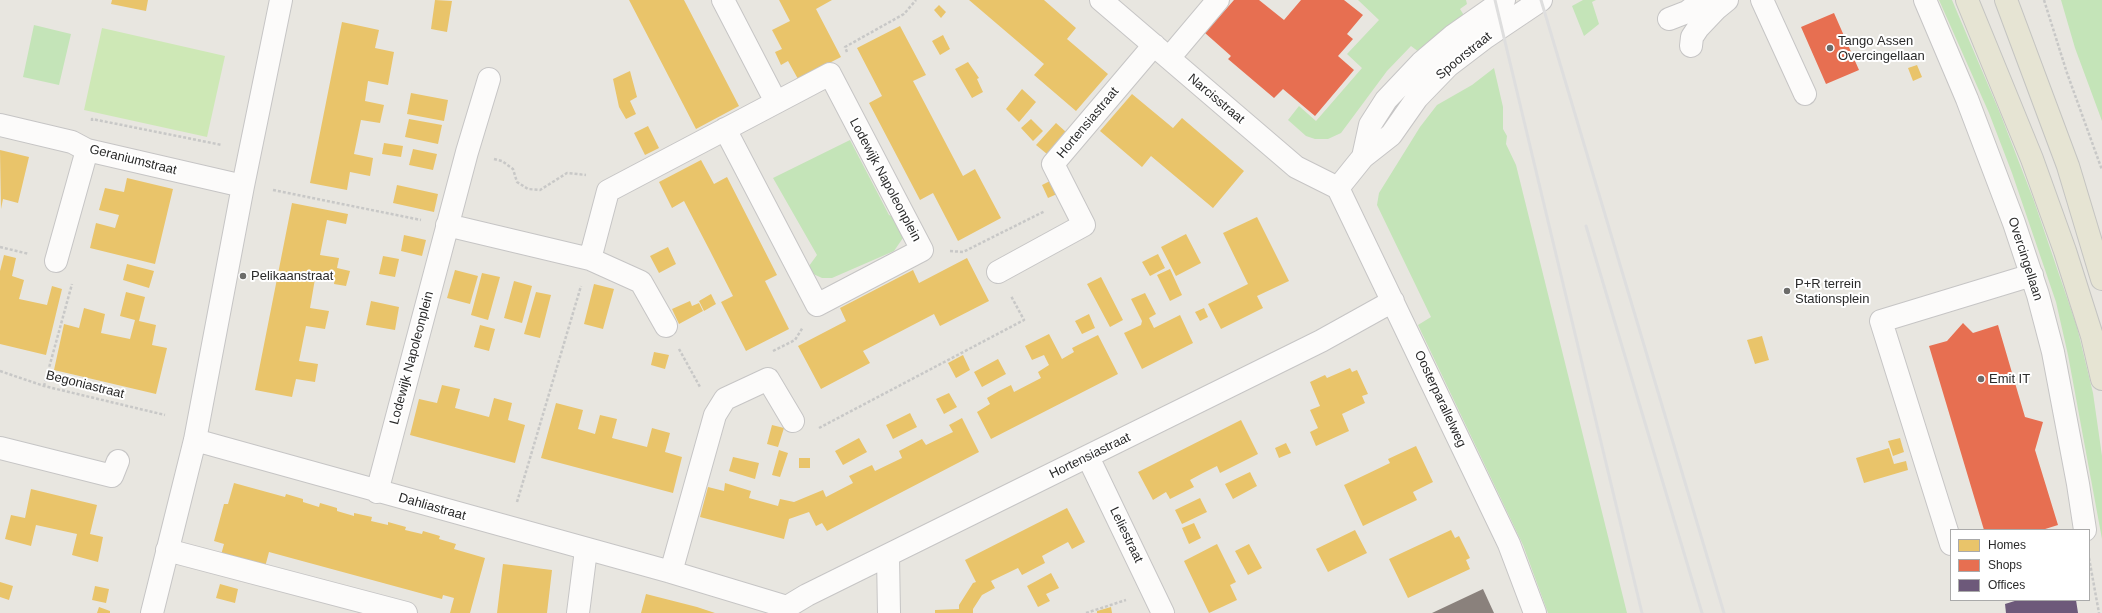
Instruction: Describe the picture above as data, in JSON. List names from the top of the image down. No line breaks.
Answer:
{"streets":{"street":["Spoorstraat","Narcisstraat","Hortensiastraat","Geraniumstraat","Lodewijk Napoleonplein","Overcingellaan","Oosterparallelweg","Dahliastraat","Leliestraat"],"path":["Begoniastraat"]},"crossings":[["Spoorstraat","Narcisstraat"],["Spoorstraat","Oosterparallelweg"],["Narcisstraat","Hortensiastraat"],["Narcisstraat","Oosterparallelweg"],["Hortensiastraat","Oosterparallelweg"],["Hortensiastraat","Dahliastraat"],["Hortensiastraat","Leliestraat"],["Lodewijk Napoleonplein","Dahliastraat"]],"places":["Tango Assen Overcingellaan","Pelikaanstraat","P+R terrein Stationsplein","Emit IT"],"legend":["Homes","Shops","Offices"]}
